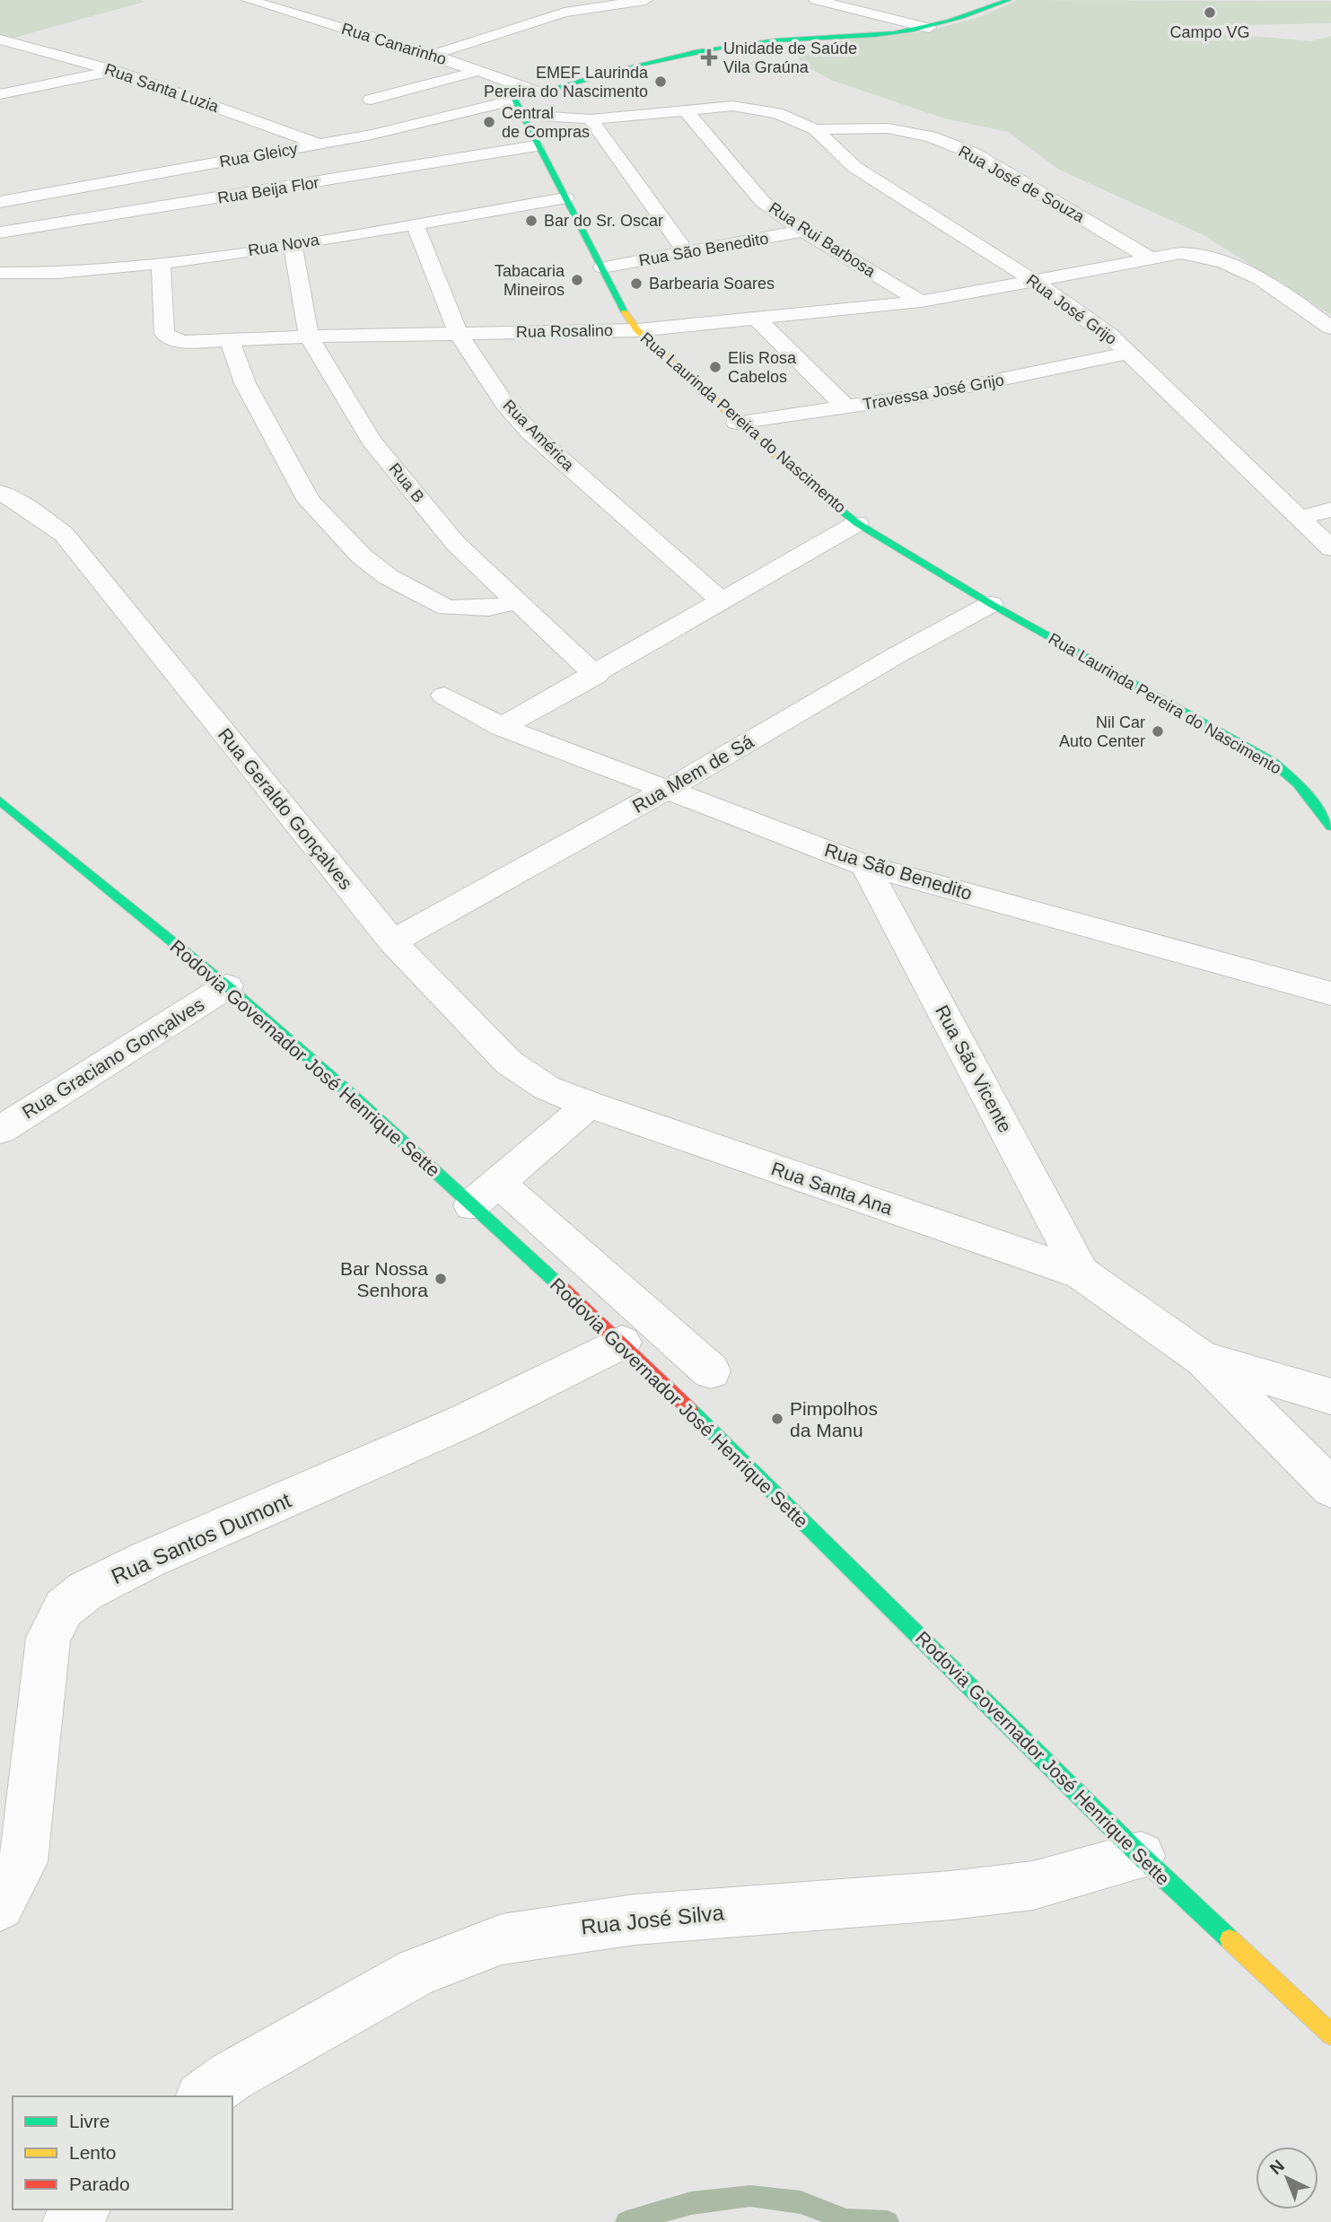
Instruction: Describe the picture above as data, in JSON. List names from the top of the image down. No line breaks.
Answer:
{"streets":{"street":["Rua Canarinho","Rua Santa Luzia","Rua Gleicy","Rua José de Souza","Rua Beija Flor","Rua Rui Barbosa","Rua Nova","Rua São Benedito","Rua José Grijo","Rua Rosalino","Travessa José Grijo","Rua Laurinda Pereira do Nascimento","Rua América","Rua B","Rua Mem de Sá","Rua Geraldo Gonçalves","Rua Graciano Gonçalves","Rodovia Governador José Henrique Sette","Rua São Vicente","Rua Santa Ana","Rua Santos Dumont","Rua José Silva"]},"crossings":[["Rua Santa Luzia","Rua Gleicy"],["Rua Gleicy","Rua Laurinda Pereira do Nascimento"],["Rua José de Souza","Rua Rui Barbosa"],["Rua José de Souza","Rua José Grijo"],["Rua José de Souza","Rua Laurinda Pereira do Nascimento"],["Rua Beija Flor","Rua Laurinda Pereira do Nascimento"],["Rua Rui Barbosa","Rua São Benedito"],["Rua Rui Barbosa","Rua Rosalino"],["Rua Nova","Rua Rosalino"],["Rua Nova","Rua Laurinda Pereira do Nascimento"],["Rua Nova","Rua América"],["Rua Nova","Rua B"],["Rua São Benedito","Rua Laurinda Pereira do Nascimento"],["Rua São Benedito","Rua Mem de Sá"],["Rua São Benedito","Rua São Vicente"],["Rua José Grijo","Rua Rosalino"],["Rua José Grijo","Travessa José Grijo"],["Rua Rosalino","Rua Laurinda Pereira do Nascimento"],["Rua Rosalino","Rua América"],["Rua Rosalino","Rua B"],["Travessa José Grijo","Rua Laurinda Pereira do Nascimento"],["Rua Laurinda Pereira do Nascimento","Rua Mem de Sá"],["Rua Mem de Sá","Rua Geraldo Gonçalves"],["Rua Geraldo Gonçalves","Rua Santa Ana"],["Rua Graciano Gonçalves","Rodovia Governador José Henrique Sette"],["Rodovia Governador José Henrique Sette","Rua Santos Dumont"],["Rodovia Governador José Henrique Sette","Rua José Silva"],["Rua São Vicente","Rua Santa Ana"]],"places":{"other":["Campo VG","EMEF Laurinda Pereira do Nascimento","Central de Compras","Bar do Sr. Oscar","Tabacaria Mineiros","Barbearia Soares","Elis Rosa Cabelos","Nil Car Auto Center","Bar Nossa Senhora","Pimpolhos da Manu"],"health":["Unidade de Saúde Vila Graúna"]},"legend":["Livre","Lento","Parado"],"north":"top left"}
